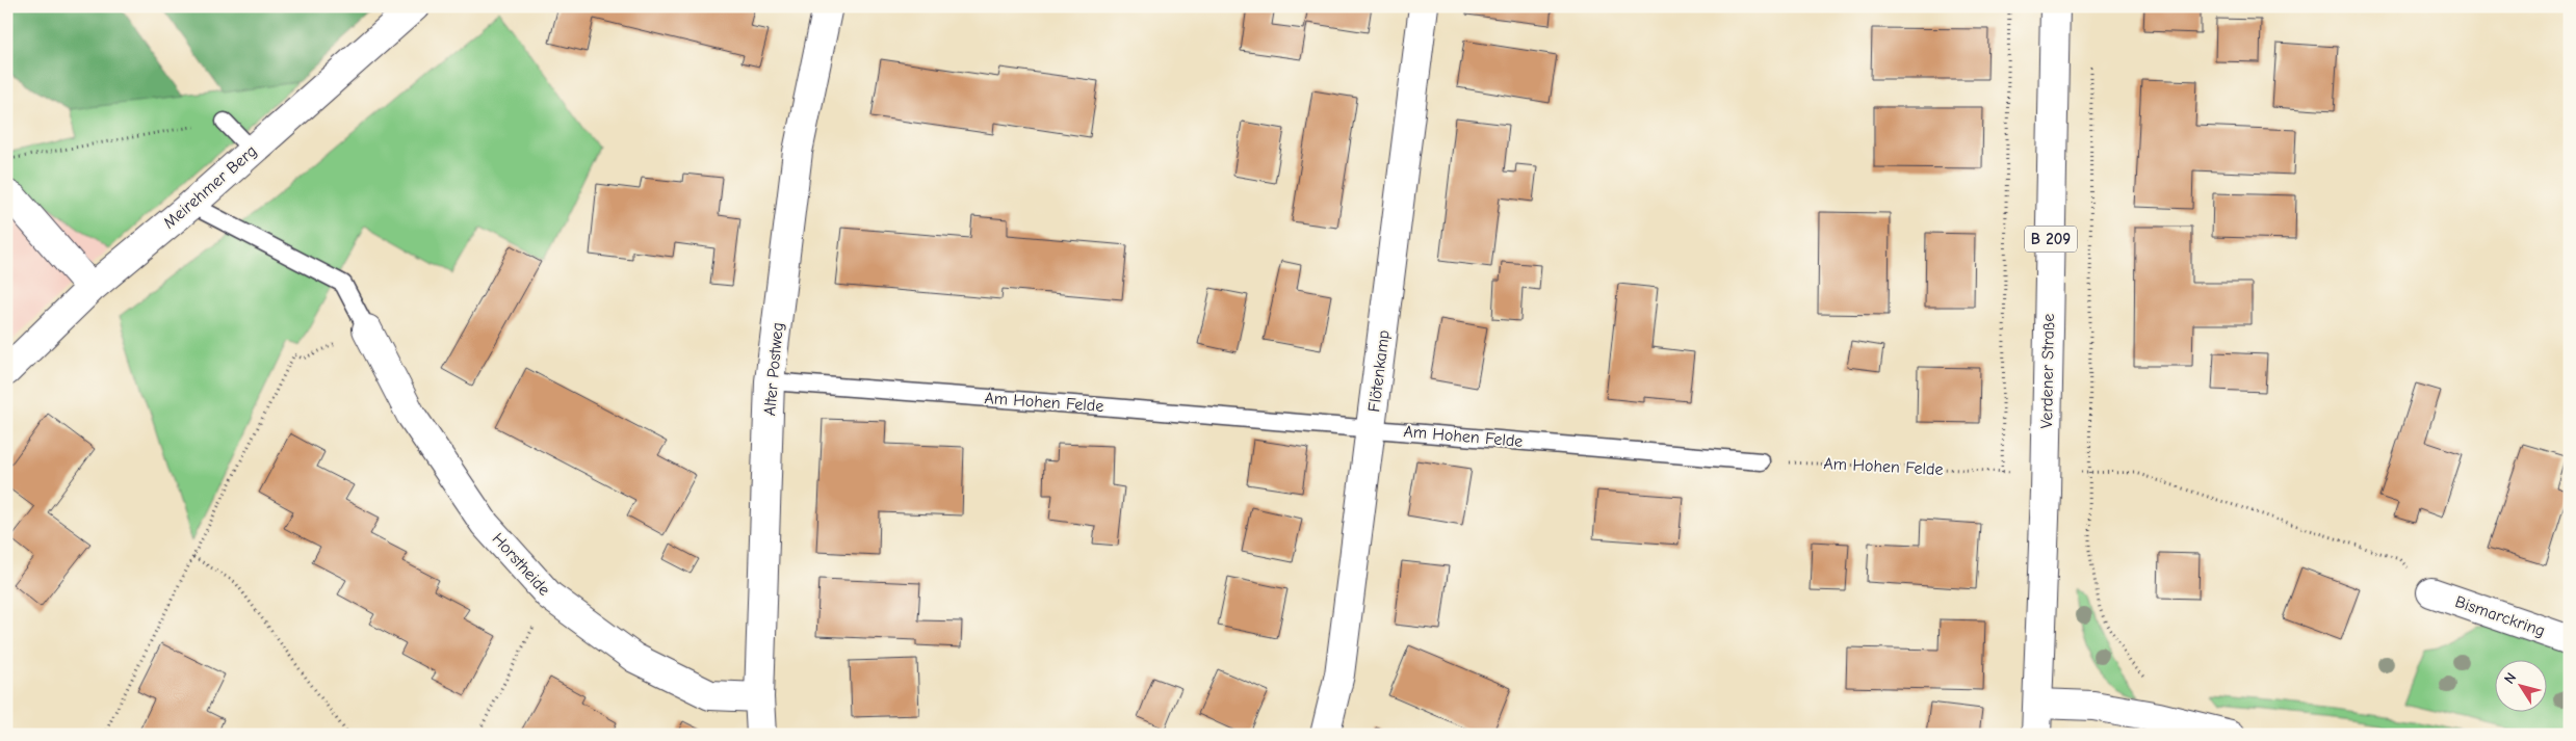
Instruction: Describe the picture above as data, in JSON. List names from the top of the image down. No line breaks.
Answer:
{"streets":{"street":["Meirehmer Berg","B 209","Alter Postweg","Flötenkamp","Verdener Straße","Horstheide","Bismarckring"],"lane":["Am Hohen Felde"]},"crossings":[["Alter Postweg","Am Hohen Felde"],["Alter Postweg","Horstheide"],["Flötenkamp","Am Hohen Felde"]],"north":"top left"}
